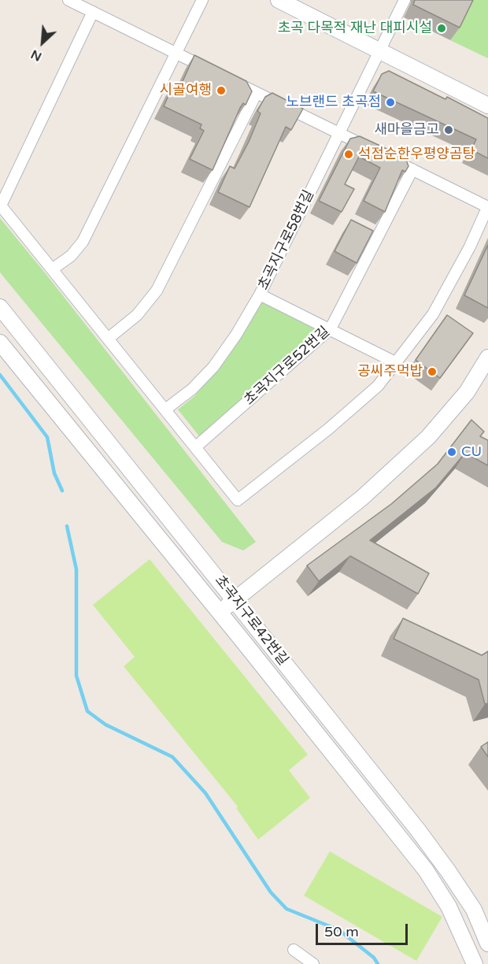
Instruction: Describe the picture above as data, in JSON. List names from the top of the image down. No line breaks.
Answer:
{"streets":{"street":["초곡지구로58번길","초곡지구로52번길","초곡지구로42번길"]},"places":["초곡 다목적 재난 대피시설","시골여행","노브랜드 초곡점","새마을금고","석점순한우평양곰탕","공씨주먹밥","CU"],"scale_bar":"50 m","north":"bottom left"}
